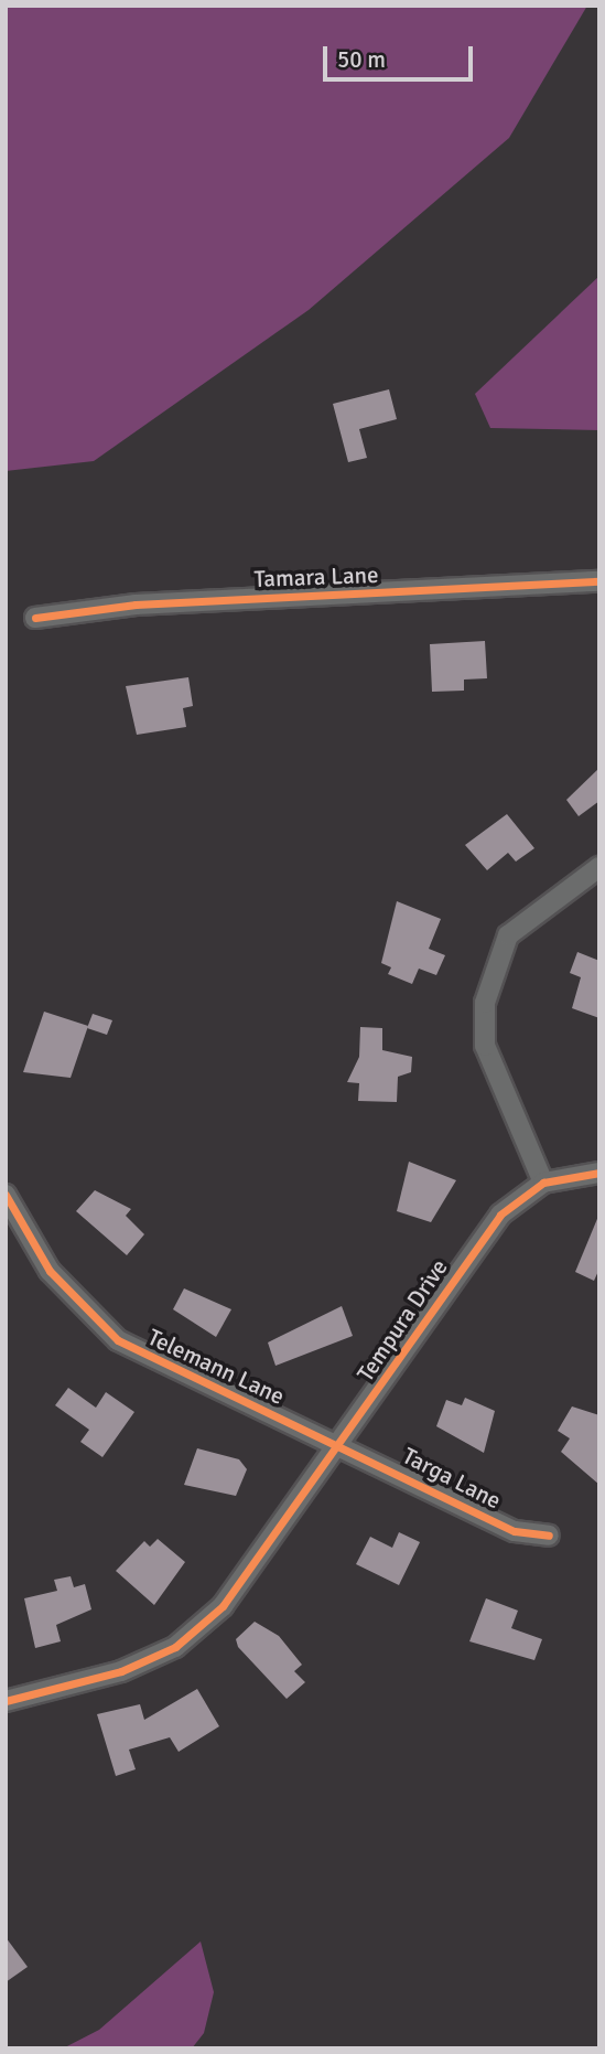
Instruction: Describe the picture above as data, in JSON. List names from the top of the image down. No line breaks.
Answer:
{"streets":{"street":["Tamara Lane","Tempura Drive","Telemann Lane","Targa Lane"]},"crossings":[["Tempura Drive","Telemann Lane"],["Tempura Drive","Targa Lane"],["Telemann Lane","Targa Lane"]],"scale_bar":"50 m"}
